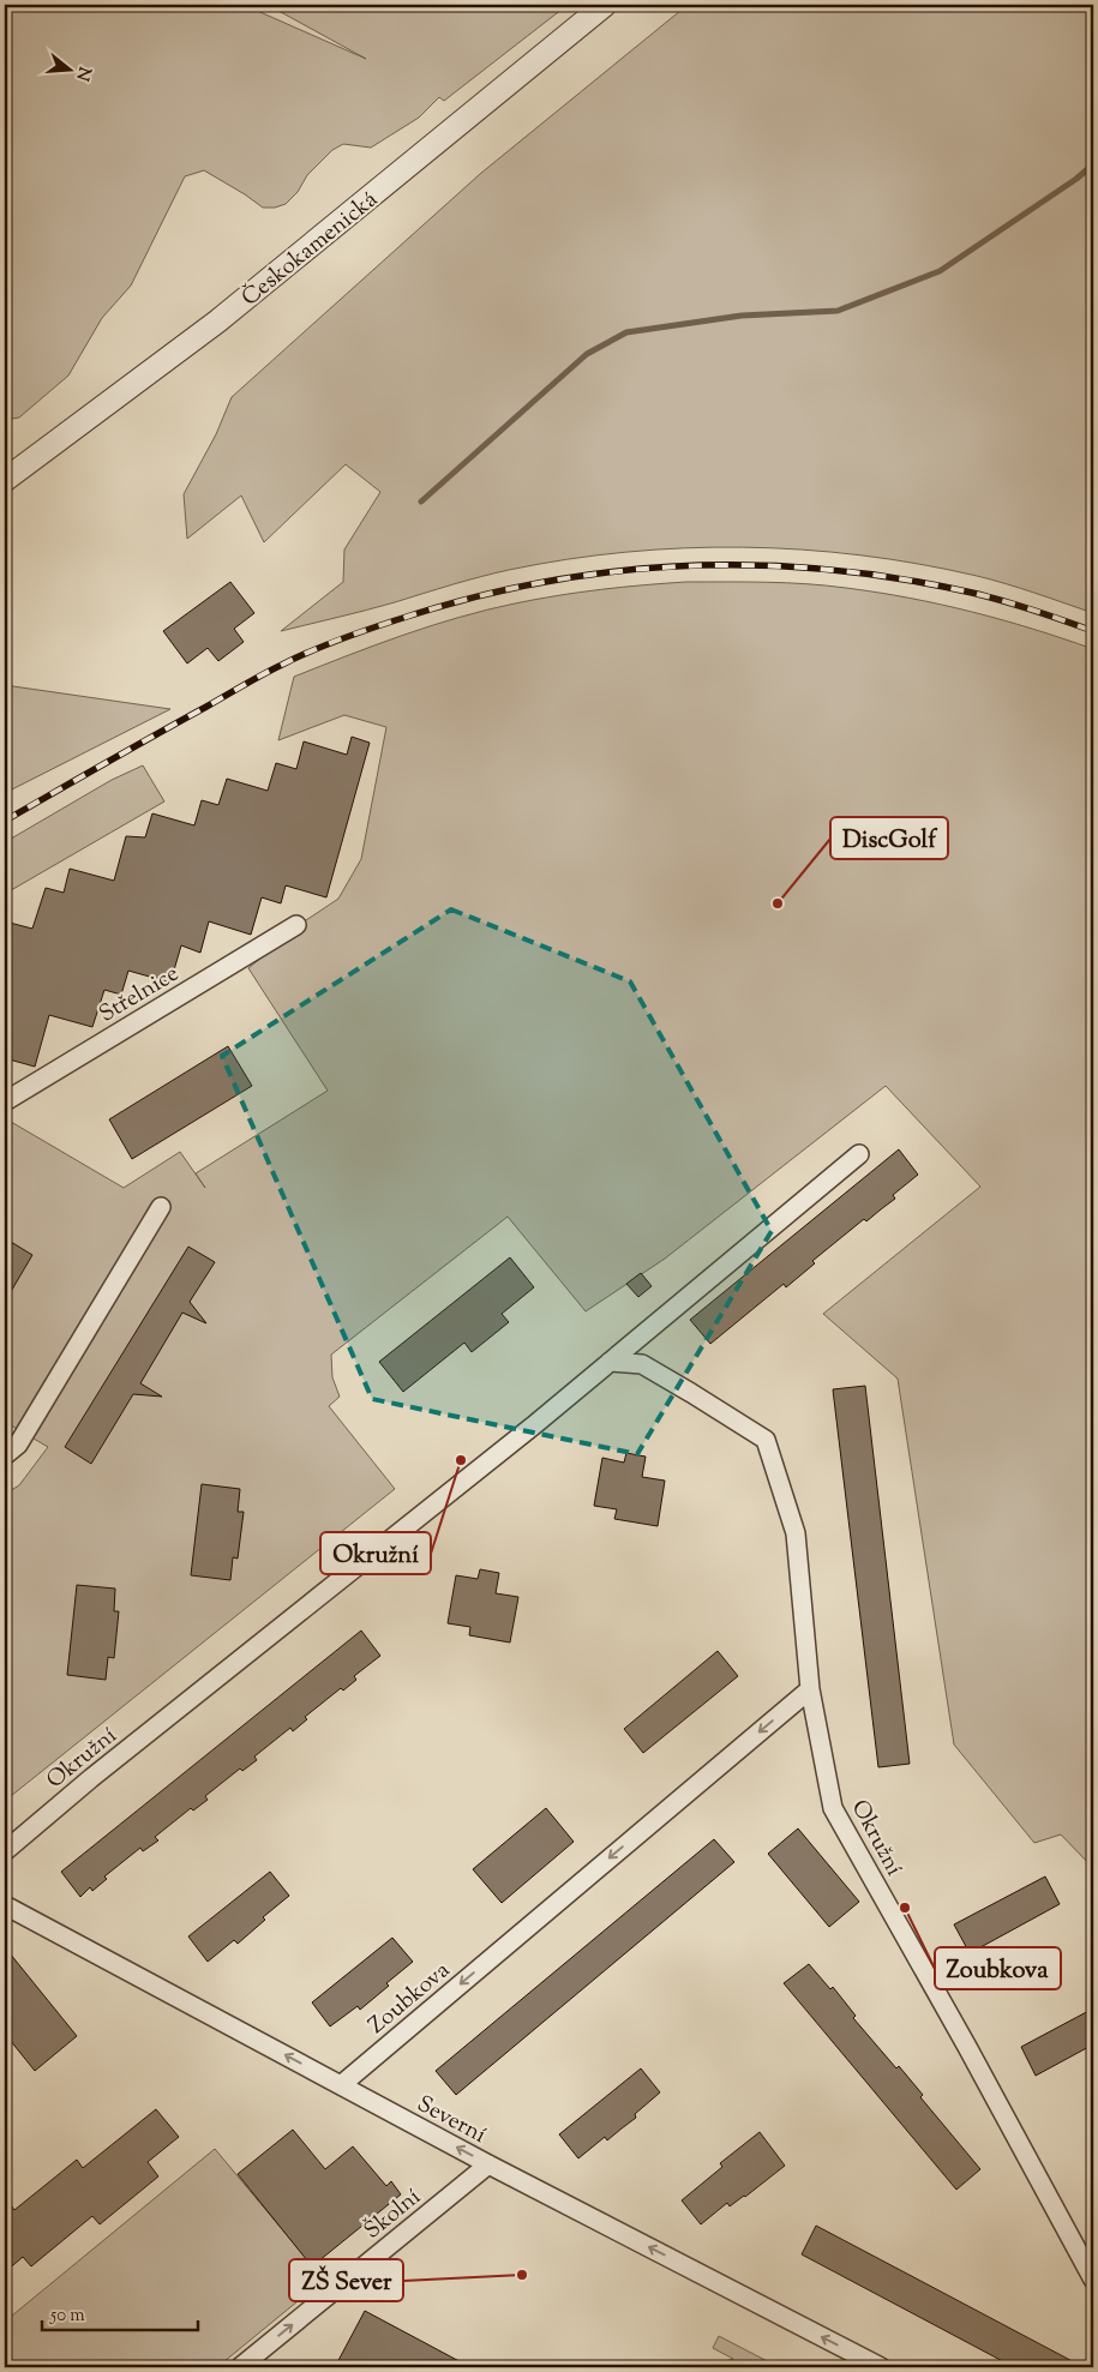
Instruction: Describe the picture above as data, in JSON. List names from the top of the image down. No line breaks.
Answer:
{"streets":{"street":["Českokamenická","Střelnice","Okružní","Zoubkova","Severní","Školní"]},"crossings":[["Okružní","Zoubkova"],["Zoubkova","Severní"],["Severní","Školní"]],"one_way":["Zoubkova","Severní","Školní"],"places":["DiscGolf","Okružní","Zoubkova","ZŠ Sever"],"scale_bar":"50 m","north":"right"}
